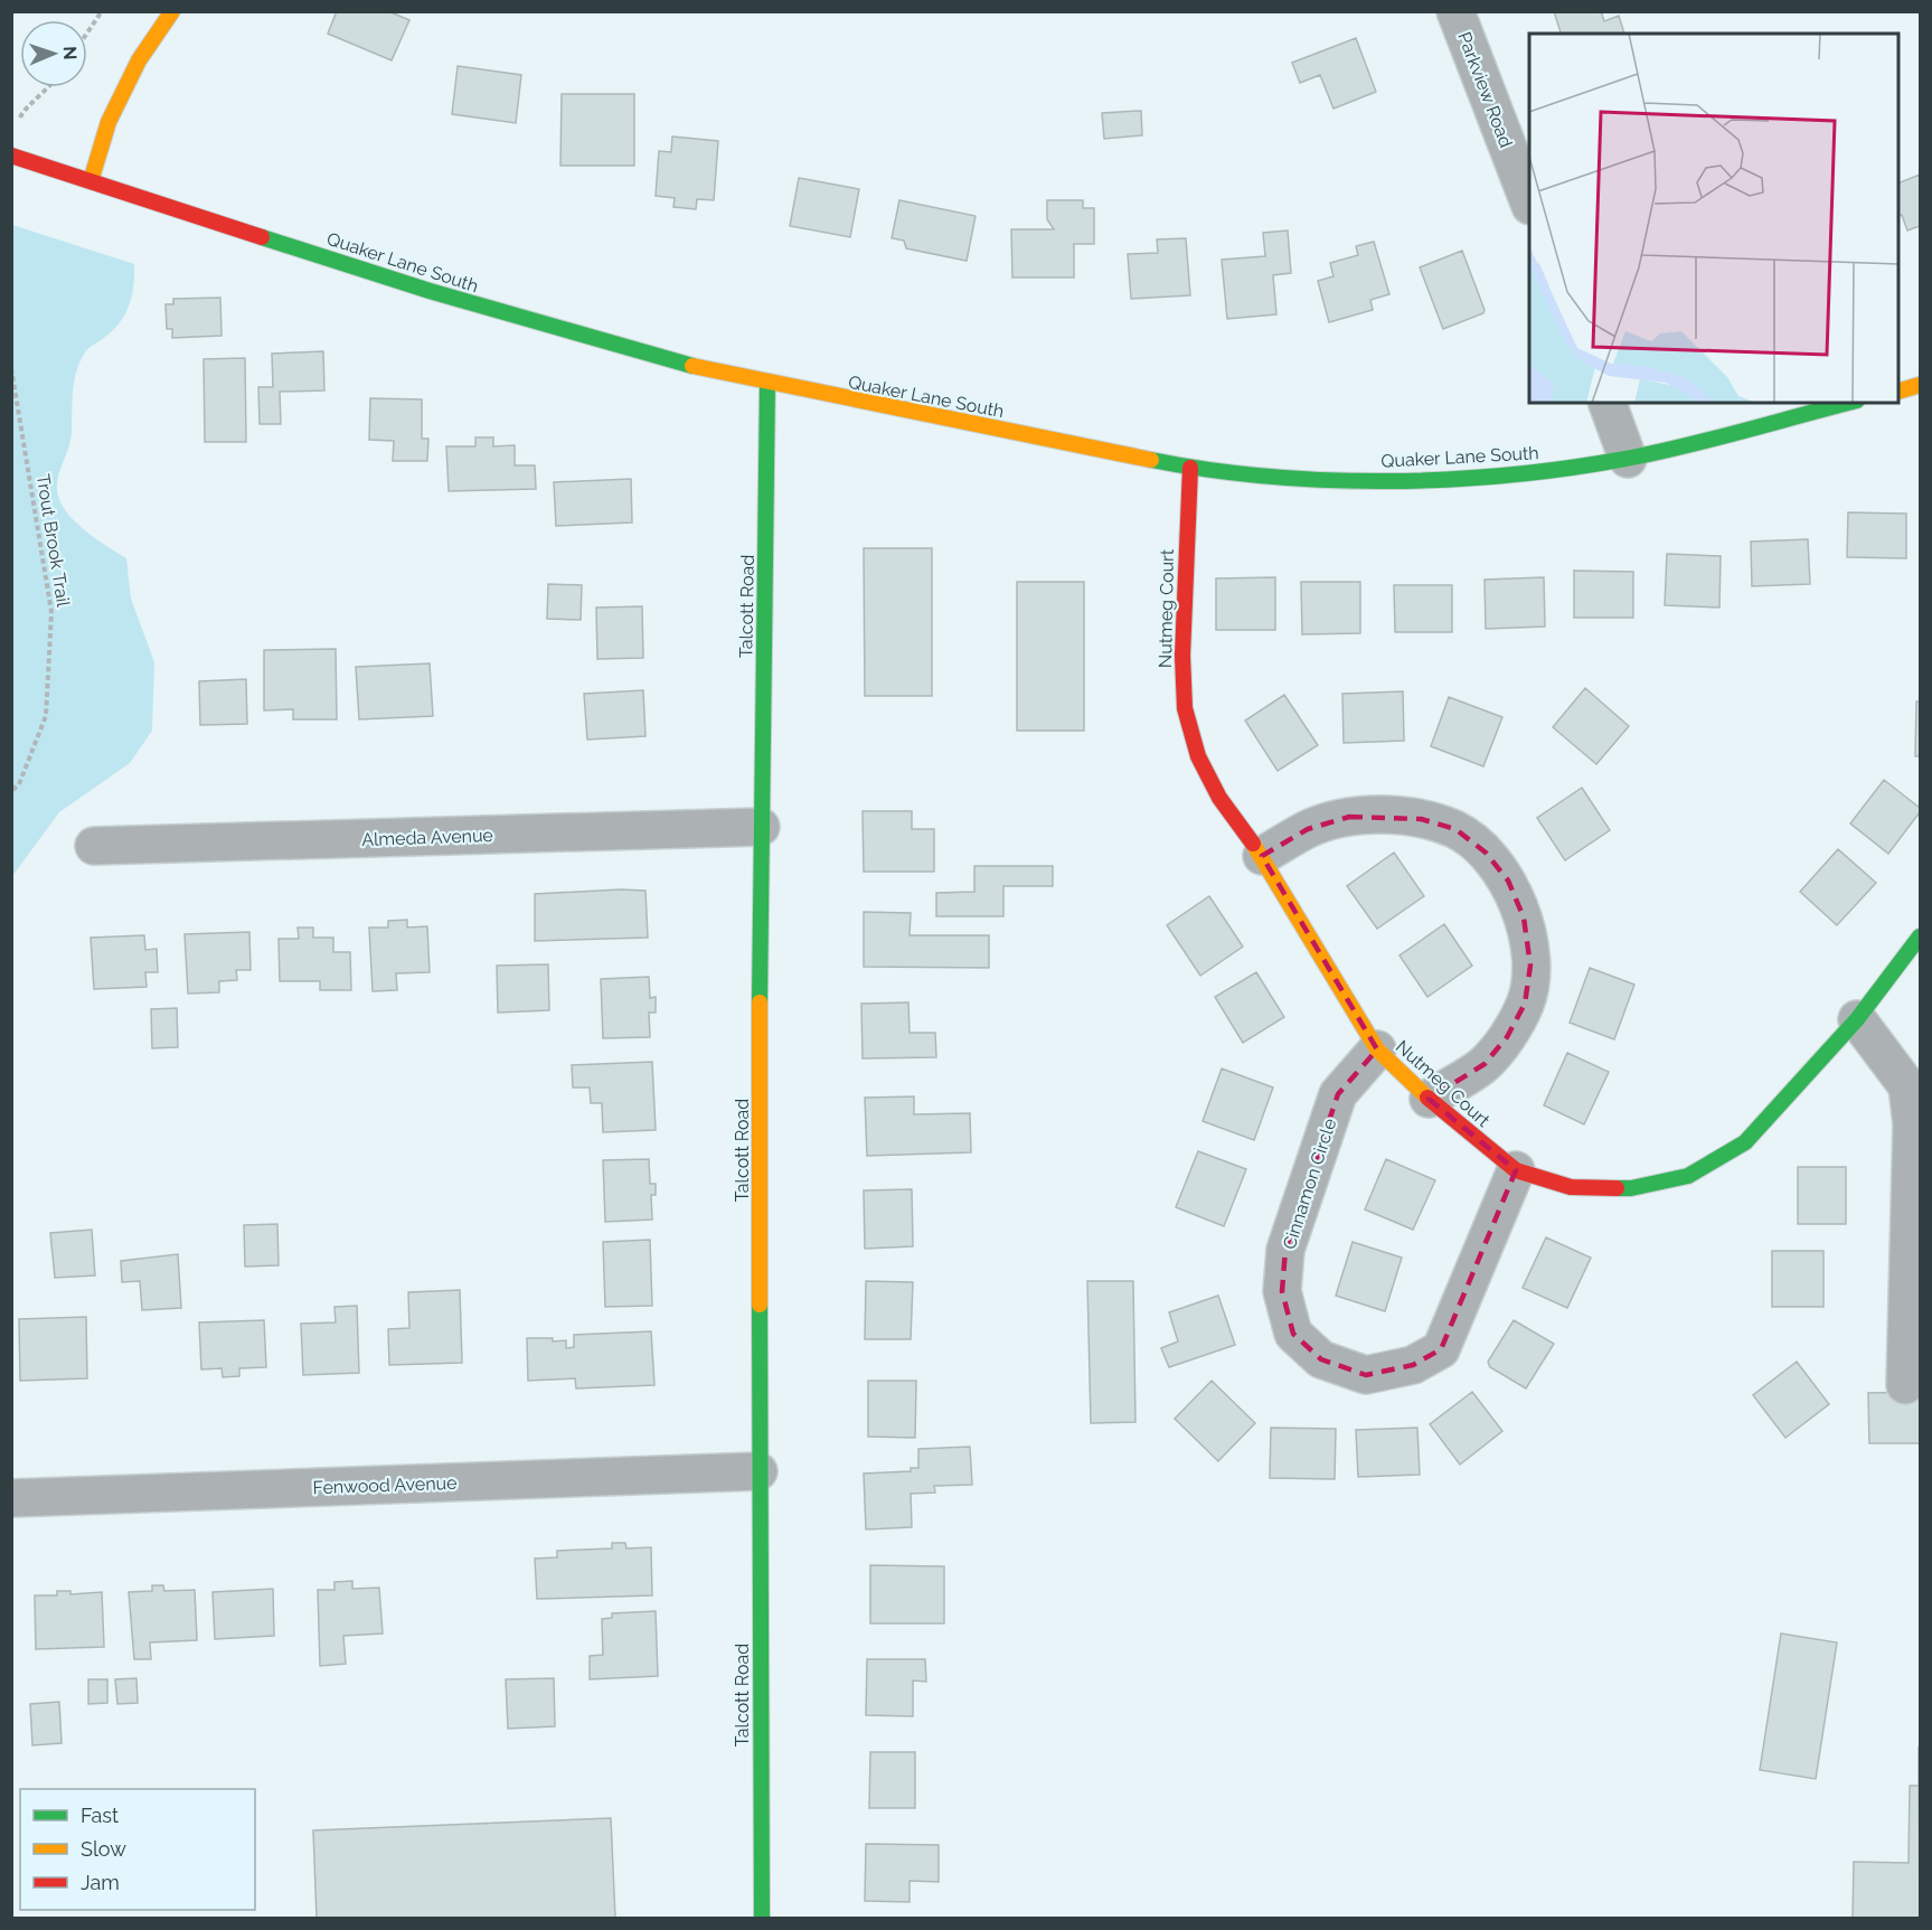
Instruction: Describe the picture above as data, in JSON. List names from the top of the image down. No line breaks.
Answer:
{"streets":{"street":["Parkview Road","Quaker Lane South","Talcott Road","Nutmeg Court","Almeda Avenue","Cinnamon Circle","Fenwood Avenue"],"path":["Trout Brook Trail"]},"crossings":[["Quaker Lane South","Talcott Road"],["Quaker Lane South","Nutmeg Court"],["Talcott Road","Almeda Avenue"],["Talcott Road","Fenwood Avenue"],["Nutmeg Court","Cinnamon Circle"]],"legend":["Fast","Slow","Jam"],"north":"right"}
